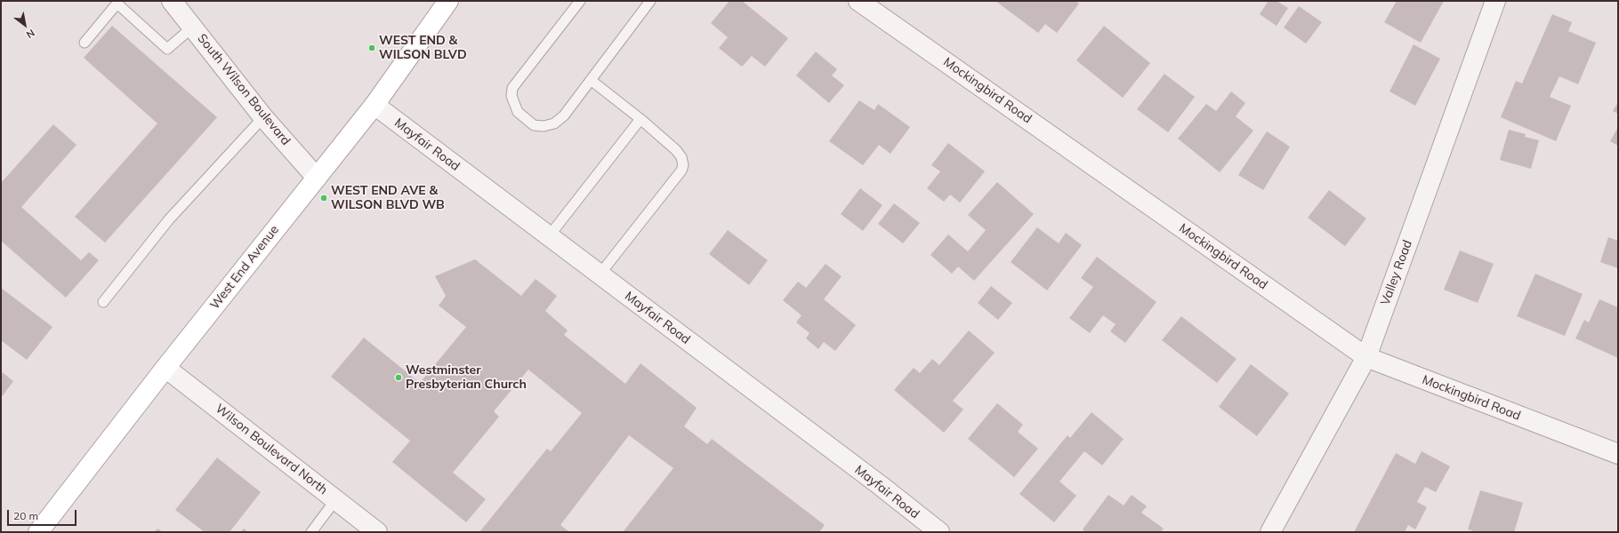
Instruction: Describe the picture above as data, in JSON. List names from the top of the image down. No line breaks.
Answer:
{"streets":{"main road":["West End Avenue"],"street":["South Wilson Boulevard","Mockingbird Road","Mayfair Road","Valley Road","Wilson Boulevard North"]},"crossings":[["South Wilson Boulevard","West End Avenue"],["Mockingbird Road","Valley Road"],["Mayfair Road","West End Avenue"],["West End Avenue","Wilson Boulevard North"]],"places":["WEST END & WILSON BLVD","WEST END AVE & WILSON BLVD WB","Westminster Presbyterian Church"],"scale_bar":"20 m","north":"bottom right"}
